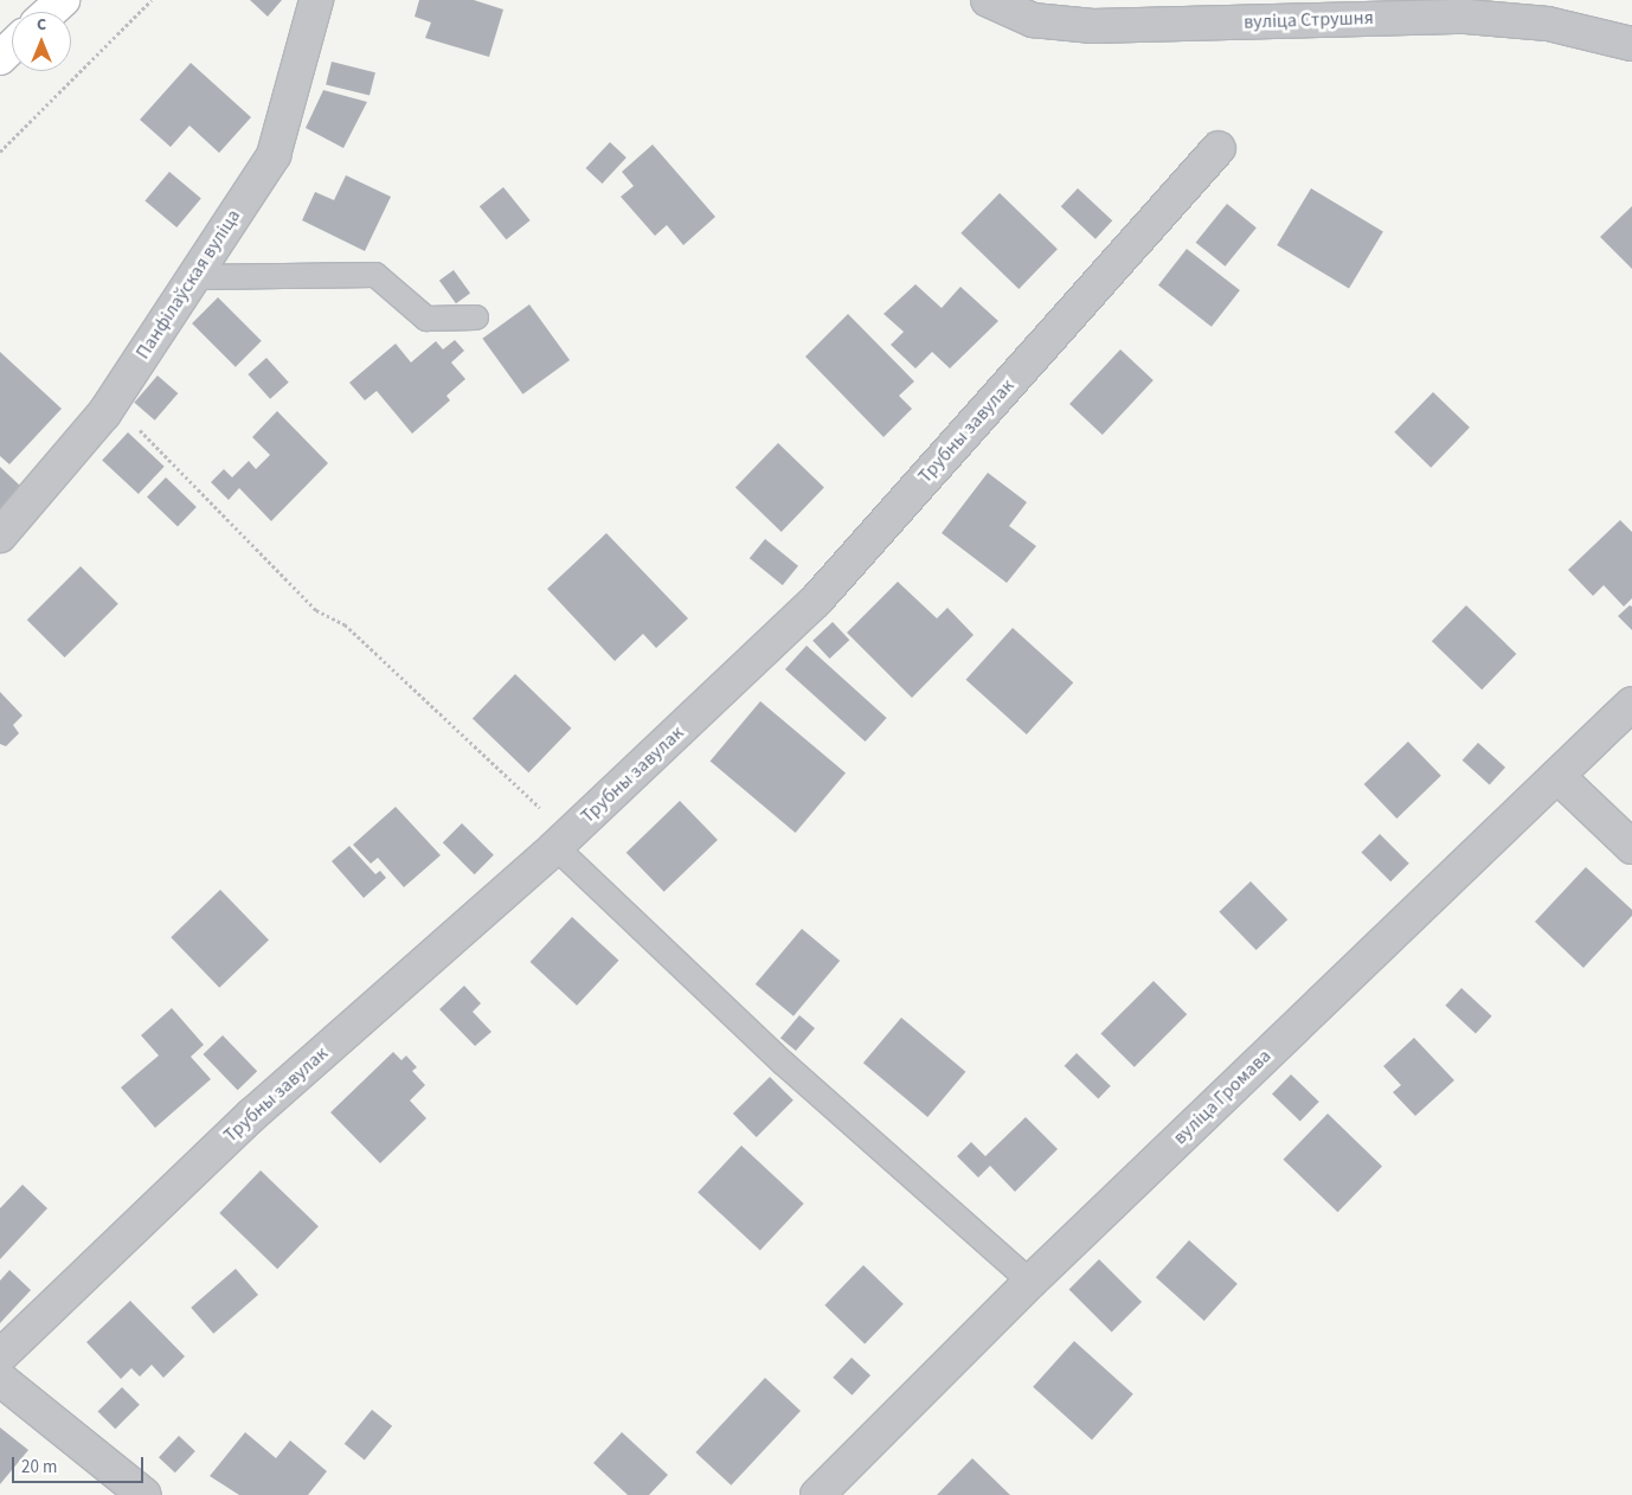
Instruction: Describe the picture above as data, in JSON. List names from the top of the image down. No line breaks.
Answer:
{"streets":{"street":["вуліца Струшня","Панфілаўская вуліца","Трубны завулак","вуліца Громава"]},"scale_bar":"20 m","north":"top"}
